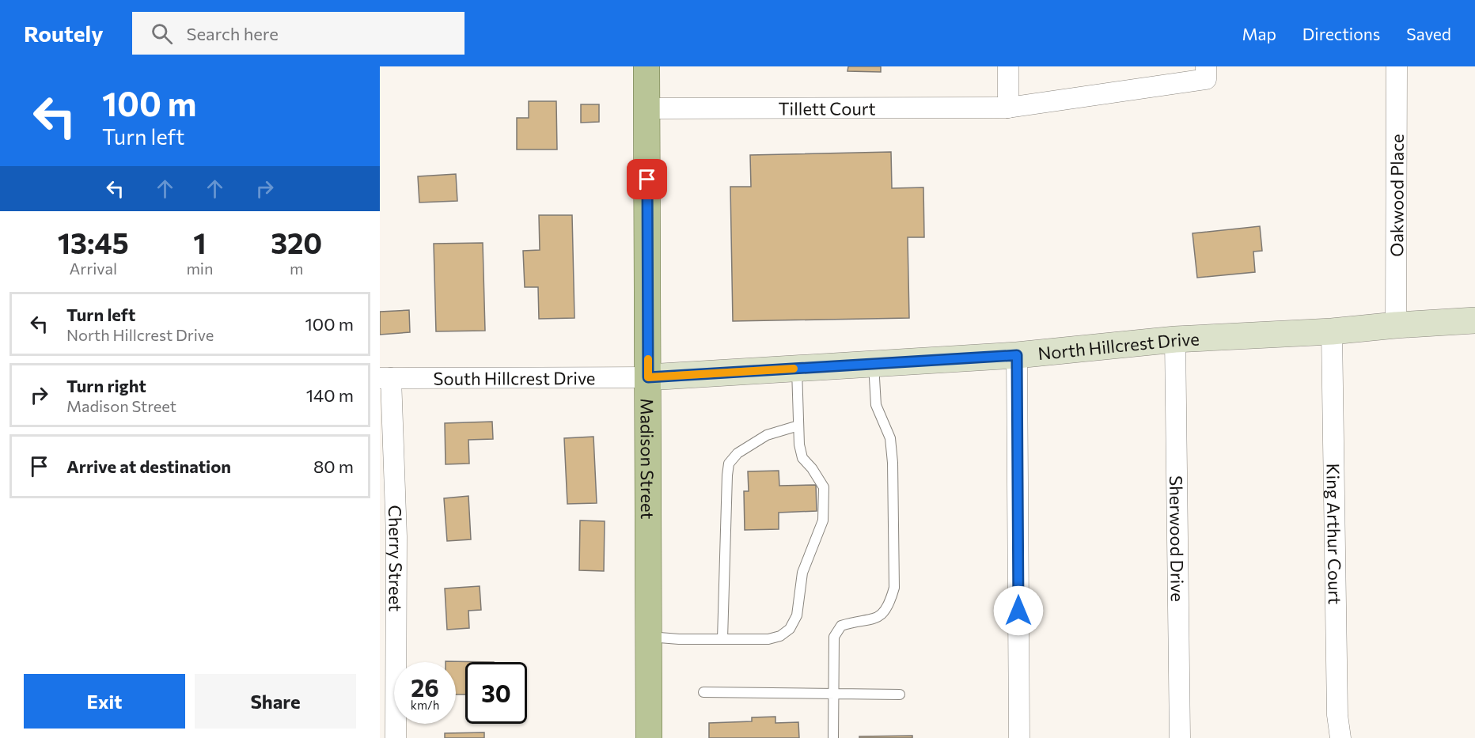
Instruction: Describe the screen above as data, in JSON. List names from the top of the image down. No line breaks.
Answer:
{"streets":{"main road":["Madison Street"],"street":["Tillett Court","Oakwood Place","North Hillcrest Drive","South Hillcrest Drive","King Arthur Court","Sherwood Drive","Cherry Street"]},"crossings":[["Tillett Court","Madison Street"],["Oakwood Place","North Hillcrest Drive"],["North Hillcrest Drive","South Hillcrest Drive"],["North Hillcrest Drive","Madison Street"],["North Hillcrest Drive","King Arthur Court"],["North Hillcrest Drive","Sherwood Drive"],["South Hillcrest Drive","Madison Street"],["South Hillcrest Drive","Cherry Street"]],"page":{"header":"Routely","search":"Search here","nav":["Map","Directions","Saved"],"turn":["100 m","Turn left"],"eta":["13:45","Arrival","1","min","320","m"],"list":[{"name":"Turn left","note":"North Hillcrest Drive","value":"100 m"},{"name":"Turn right","note":"Madison Street","value":"140 m"},{"name":"Arrive at destination","value":"80 m"}],"speed":"26 km/h","limit":"30","buttons":["Exit","Share"]}}
